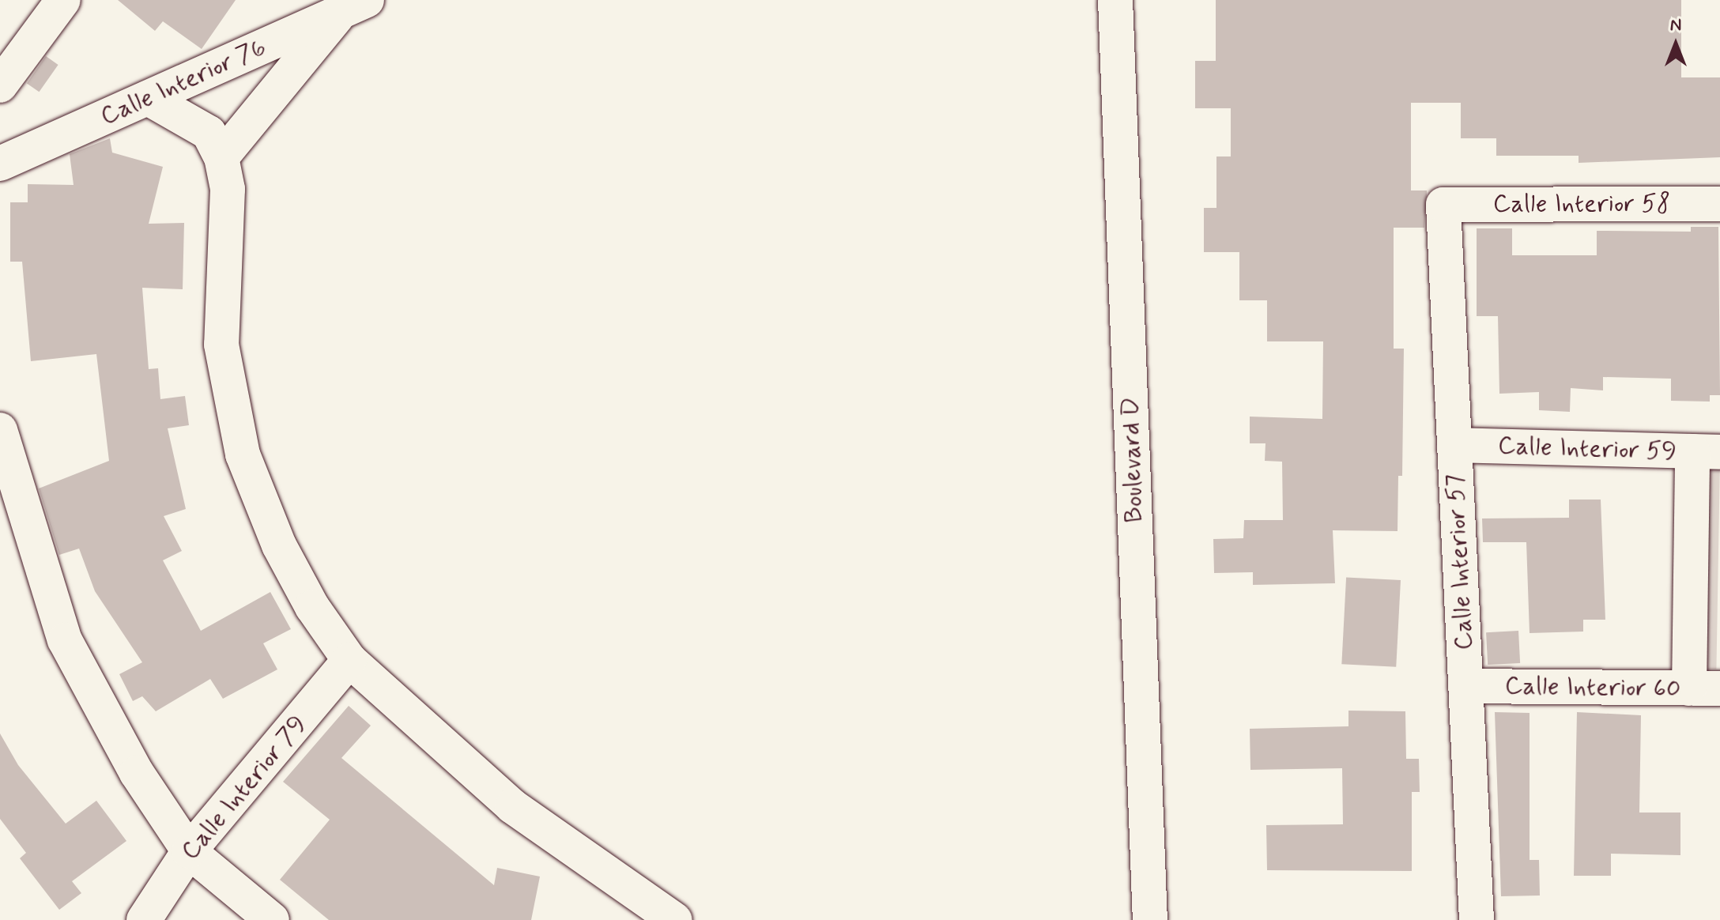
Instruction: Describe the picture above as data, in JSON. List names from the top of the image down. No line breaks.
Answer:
{"streets":{"street":["Calle Interior 76","Calle Interior 58","Calle Interior 59","Boulevard D","Calle Interior 57","Calle Interior 60","Calle Interior 79"]},"crossings":[["Calle Interior 58","Calle Interior 57"],["Calle Interior 59","Calle Interior 57"],["Calle Interior 57","Calle Interior 60"]],"north":"top"}
